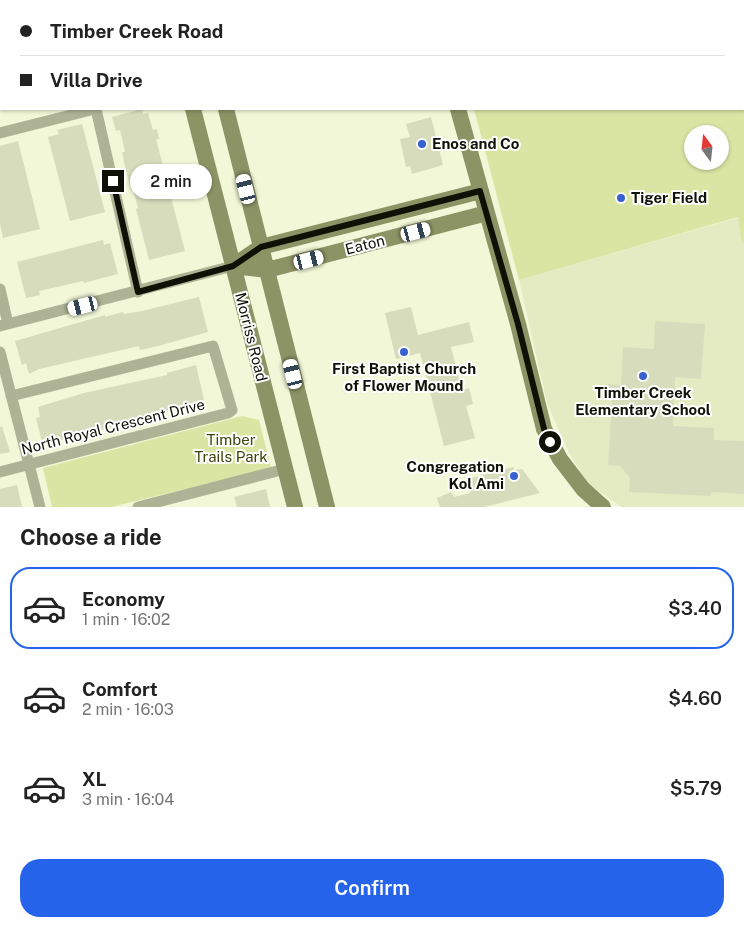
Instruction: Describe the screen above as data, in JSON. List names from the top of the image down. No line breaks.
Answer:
{"streets":{"street":["Eaton","Morriss Road","North Royal Crescent Drive"]},"crossings":[["Eaton","Morriss Road"]],"parks":["Timber Trails Park"],"places":["Enos and Co","Tiger Field","First Baptist Church of Flower Mound","Timber Creek Elementary School","Congregation Kol Ami"],"north":"top","page":{"banner":["Timber Creek Road","Villa Drive"],"bubble":"2 min","heading":"Choose a ride","list":[{"name":"Economy","note":"1 min · 16:02","value":"$3.40"},{"name":"Comfort","note":"2 min · 16:03","value":"$4.60"},{"name":"XL","note":"3 min · 16:04","value":"$5.79"}],"buttons":"Confirm"}}
